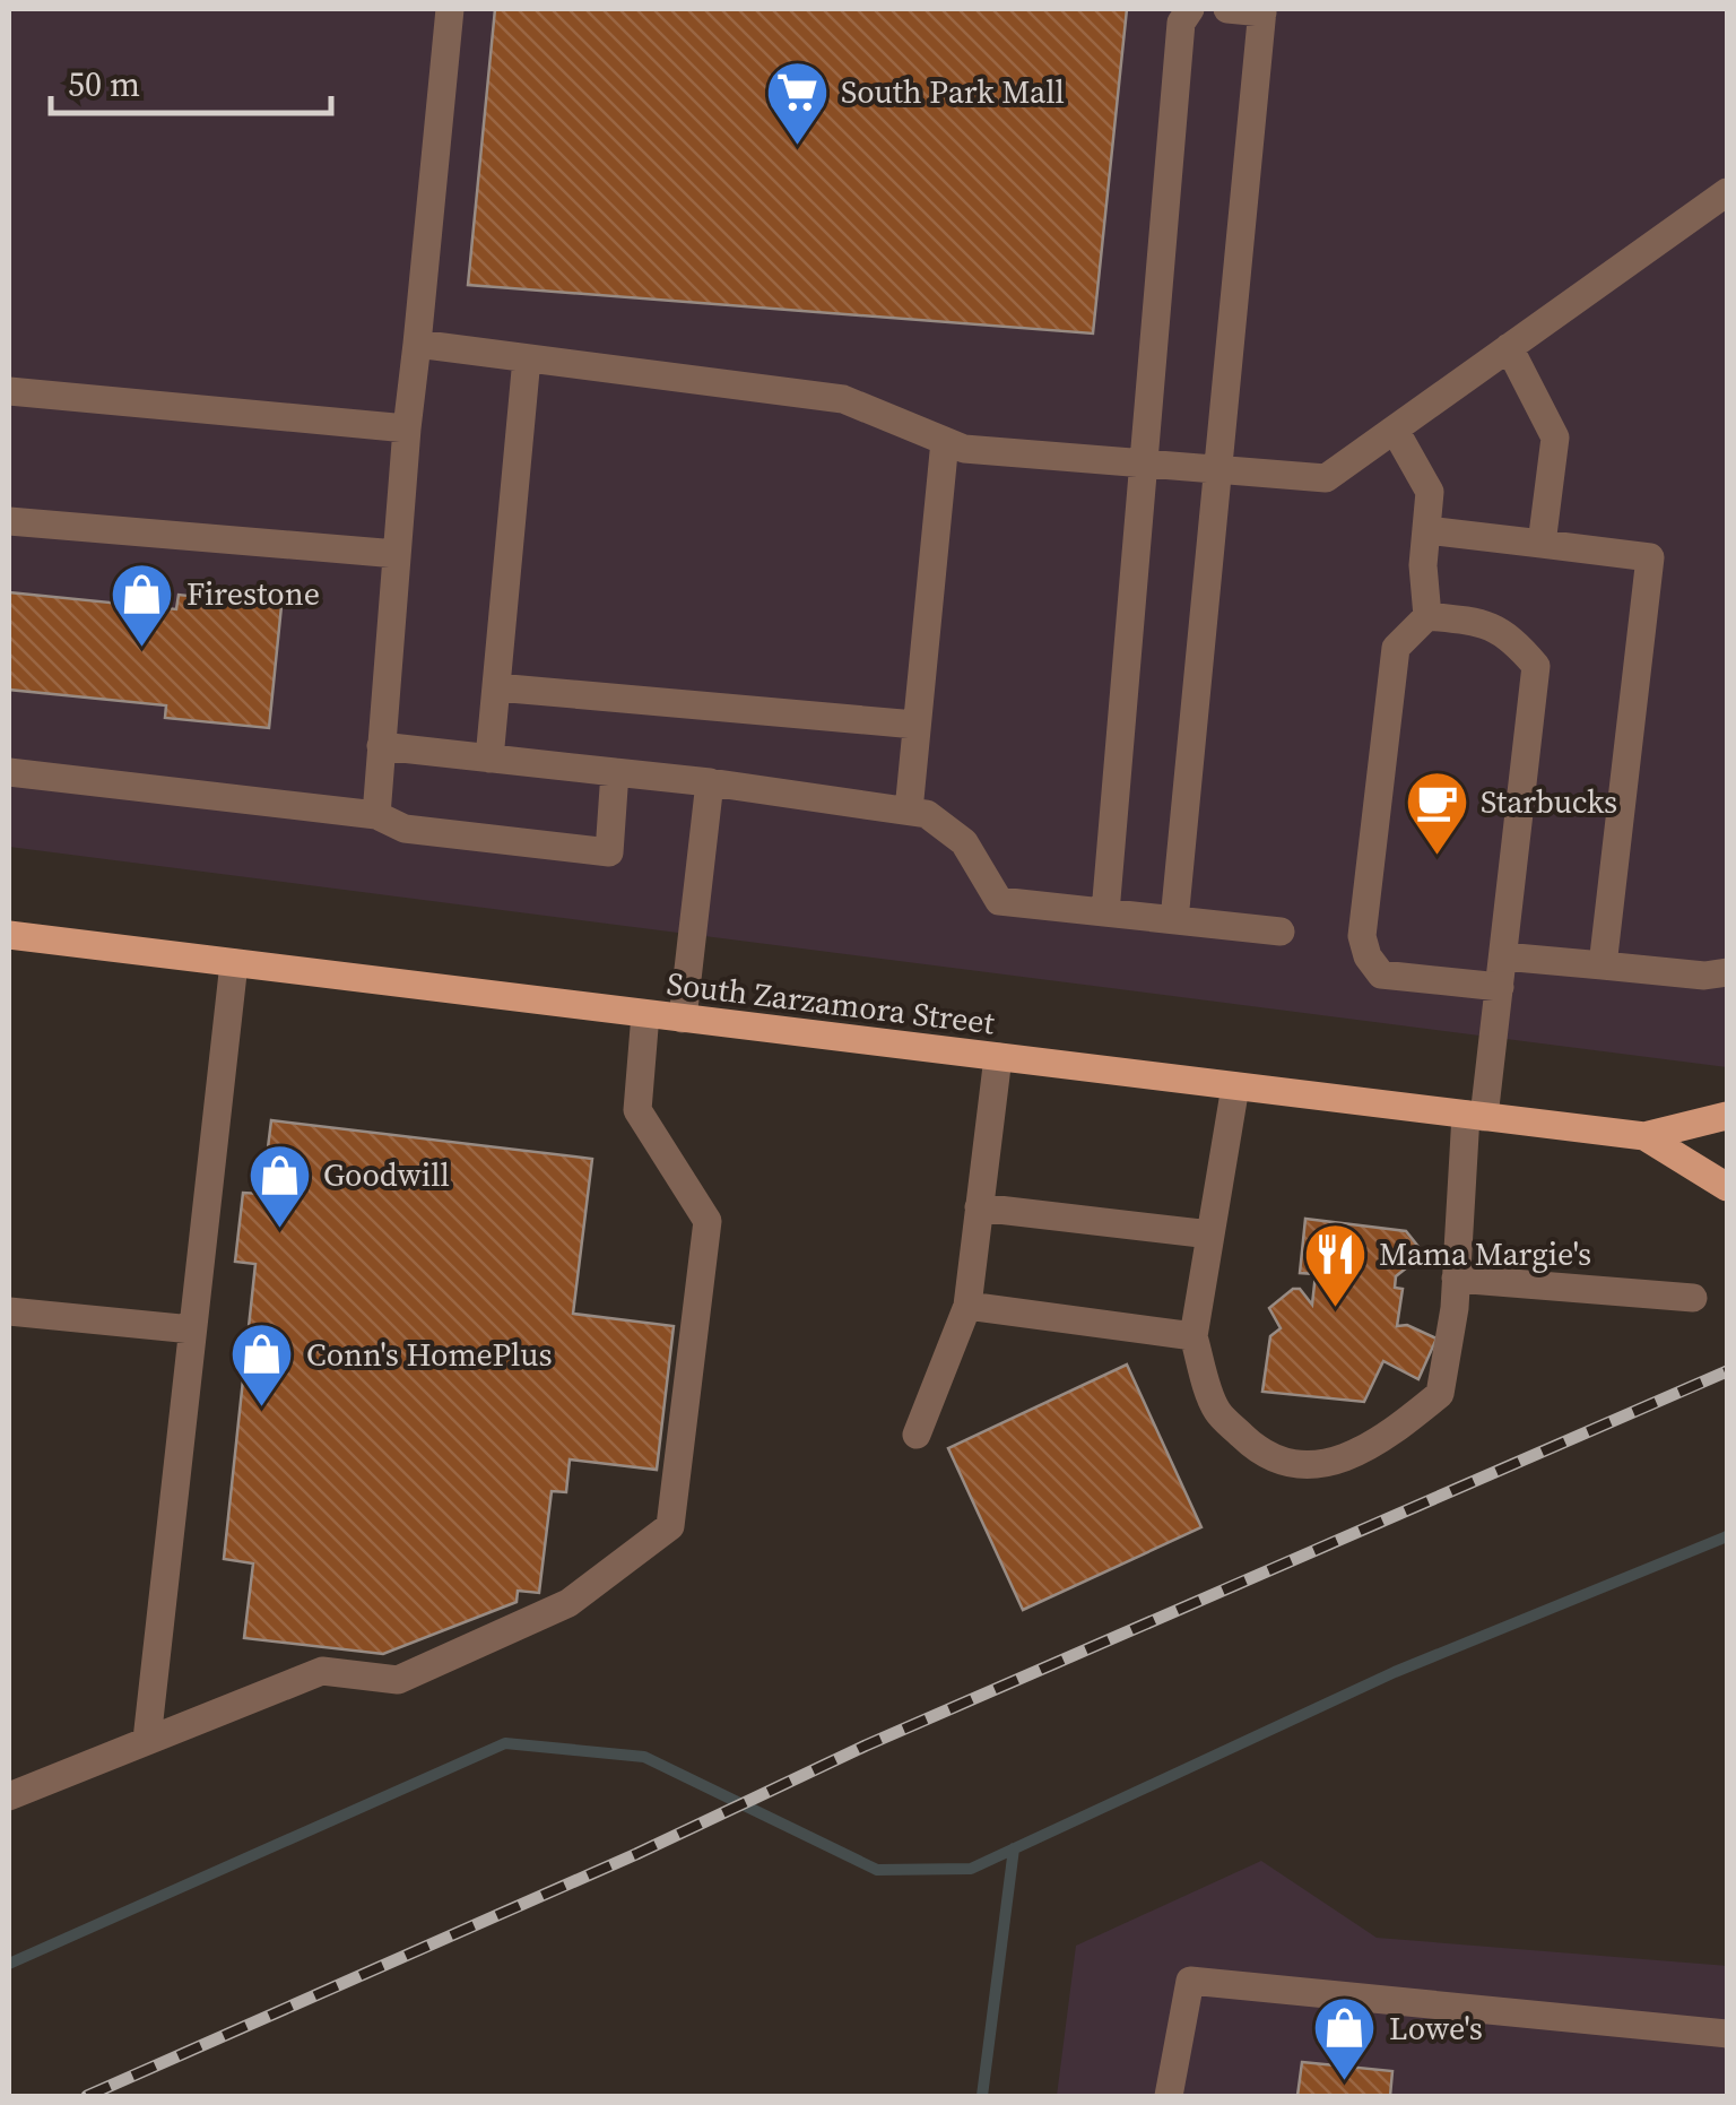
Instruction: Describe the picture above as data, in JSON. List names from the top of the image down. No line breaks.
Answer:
{"streets":{"main road":["South Zarzamora Street"]},"places":{"supermarket":["South Park Mall"],"shop":["Firestone","Goodwill","Conn's HomePlus","Lowe's"],"cafe":["Starbucks"],"restaurant":["Mama Margie's"]},"scale_bar":"50 m"}
